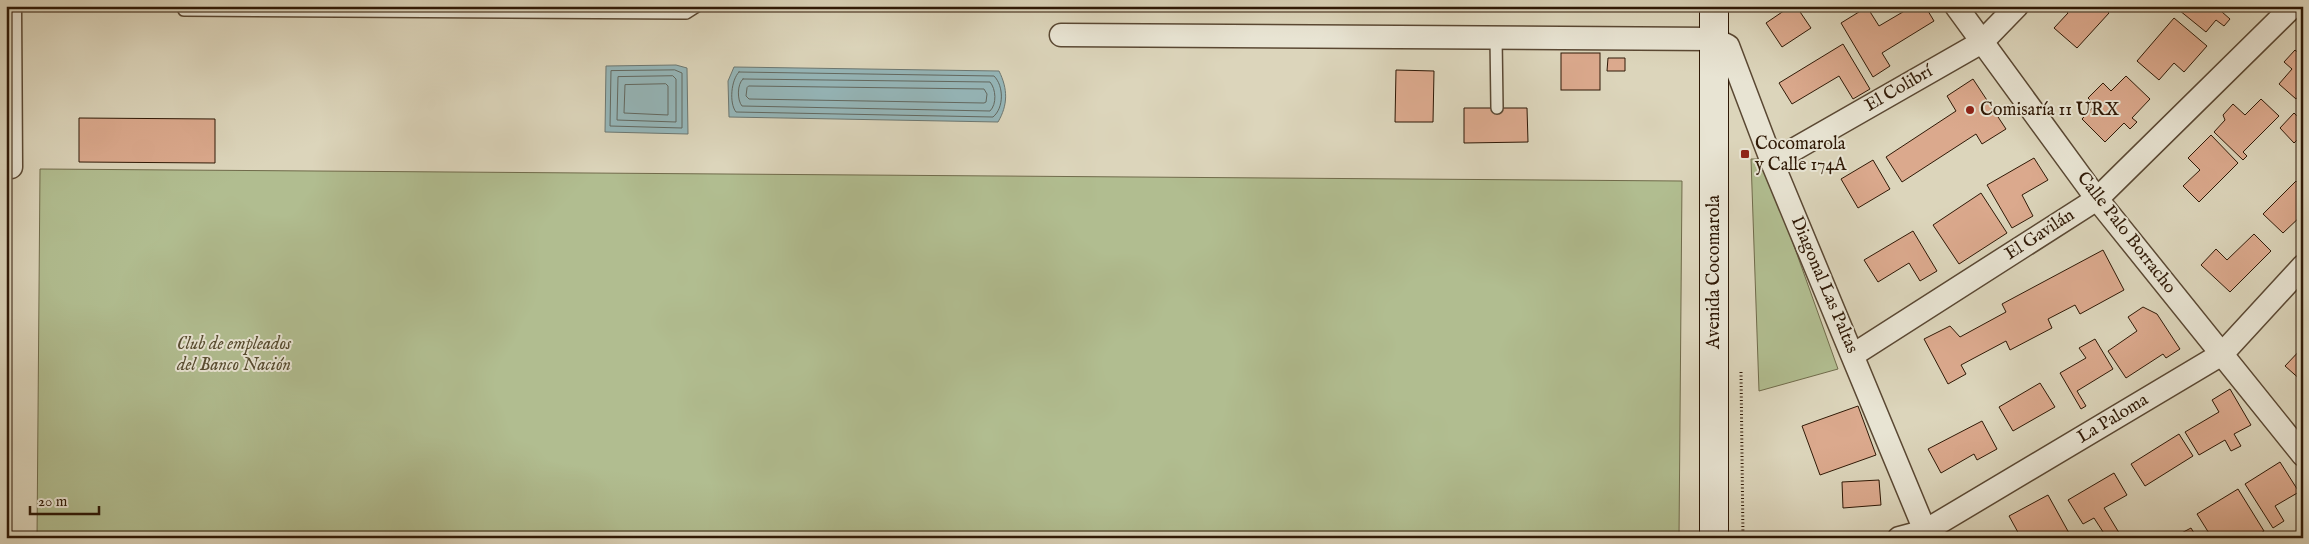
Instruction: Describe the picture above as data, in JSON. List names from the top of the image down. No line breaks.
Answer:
{"streets":{"main road":["Avenida Cocomarola"],"street":["El Colibrí","Calle Palo Borracho","El Gavilán","Diagonal Las Paltas","La Paloma"]},"crossings":[["El Colibrí","Calle Palo Borracho"],["El Colibrí","Diagonal Las Paltas"],["Calle Palo Borracho","El Gavilán"],["Calle Palo Borracho","La Paloma"],["El Gavilán","Diagonal Las Paltas"],["Avenida Cocomarola","Diagonal Las Paltas"],["Diagonal Las Paltas","La Paloma"]],"parks":["Club de empleados del Banco Nación"],"places":{"other":["Comisaría 11 URX"],"transit":["Cocomarola y Calle 174A"]},"scale_bar":"20 m"}
